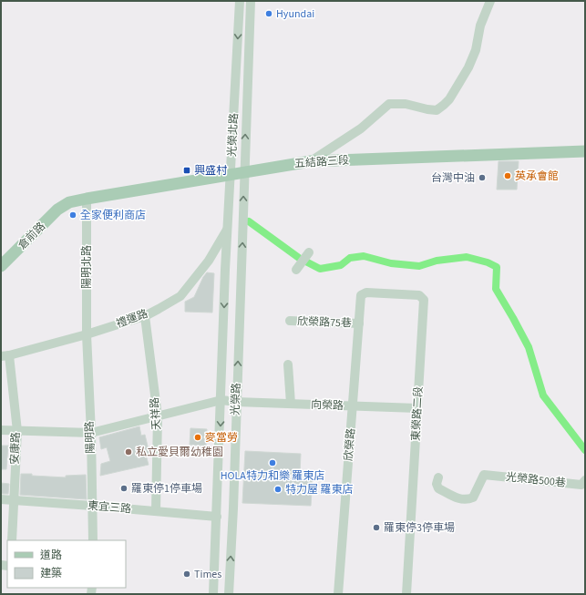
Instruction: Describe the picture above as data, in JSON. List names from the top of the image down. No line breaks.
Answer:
{"streets":{"main road":["五結路三段","倉前路"],"street":["光榮北路","陽明北路","禮運路","欣榮路75巷","光榮路","向榮路","天祥路","東榮路二段","陽明路","欣榮路","安康路","光榮路500巷","東宜三路"]},"crossings":[["光榮北路","五結路三段"],["光榮北路","禮運路"],["光榮北路","光榮路"],["五結路三段","倉前路"],["五結路三段","陽明北路"],["陽明北路","禮運路"],["陽明北路","陽明路"],["禮運路","天祥路"],["禮運路","陽明路"],["禮運路","安康路"],["欣榮路75巷","欣榮路"],["光榮路","向榮路"],["光榮路","東宜三路"],["向榮路","東榮路二段"],["向榮路","欣榮路"],["天祥路","東宜三路"],["東榮路二段","欣榮路"],["陽明路","東宜三路"],["安康路","東宜三路"]],"places":{"other":["Hyundai","英承會館","台灣中油","全家便利商店","麥當勞","私立愛貝爾幼稚園","HOLA特力和樂 羅東店","羅東停1停車場","特力屋 羅東店","羅東停3停車場","Times"],"transit":["興盛村"]},"legend":["道路","建築"]}
